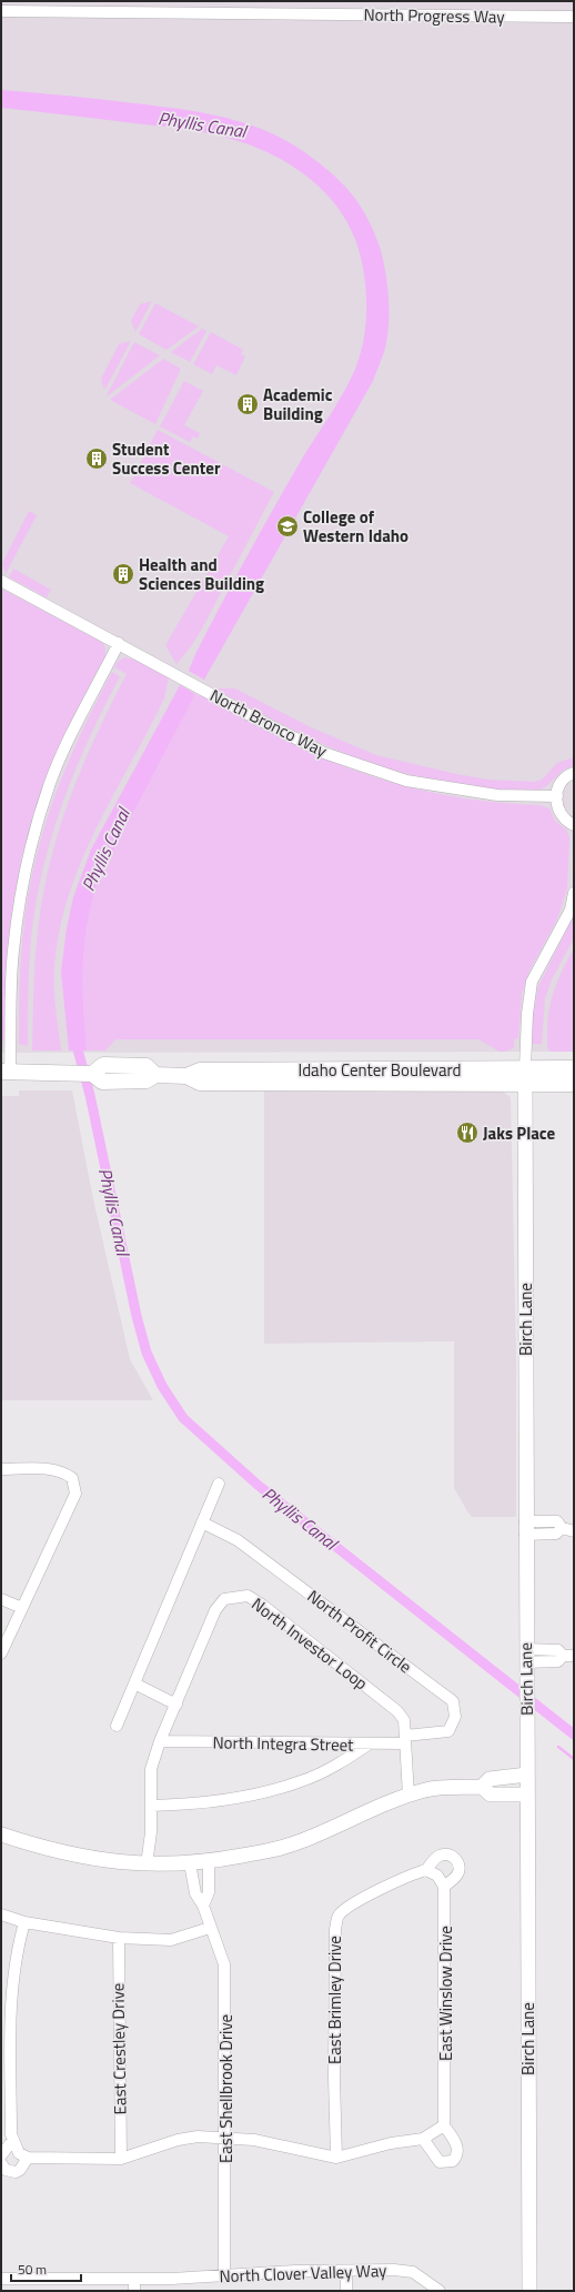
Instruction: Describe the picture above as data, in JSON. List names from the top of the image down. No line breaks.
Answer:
{"streets":{"main road":["Idaho Center Boulevard"],"street":["North Progress Way","North Bronco Way","Birch Lane","North Profit Circle","North Investor Loop","North Integra Street","East Winslow Drive","East Brimley Drive","East Crestley Drive","East Shellbrook Drive","North Clover Valley Way"]},"crossings":[["Idaho Center Boulevard","Birch Lane"],["North Profit Circle","North Investor Loop"],["North Profit Circle","North Integra Street"],["North Investor Loop","North Integra Street"],["East Shellbrook Drive","North Clover Valley Way"]],"water":["Phyllis Canal"],"places":{"building":["Academic Building","Student Success Center","Health and Sciences Building"],"school or university":["College of Western Idaho"],"restaurant":["Jaks Place"]},"scale_bar":"50 m"}
